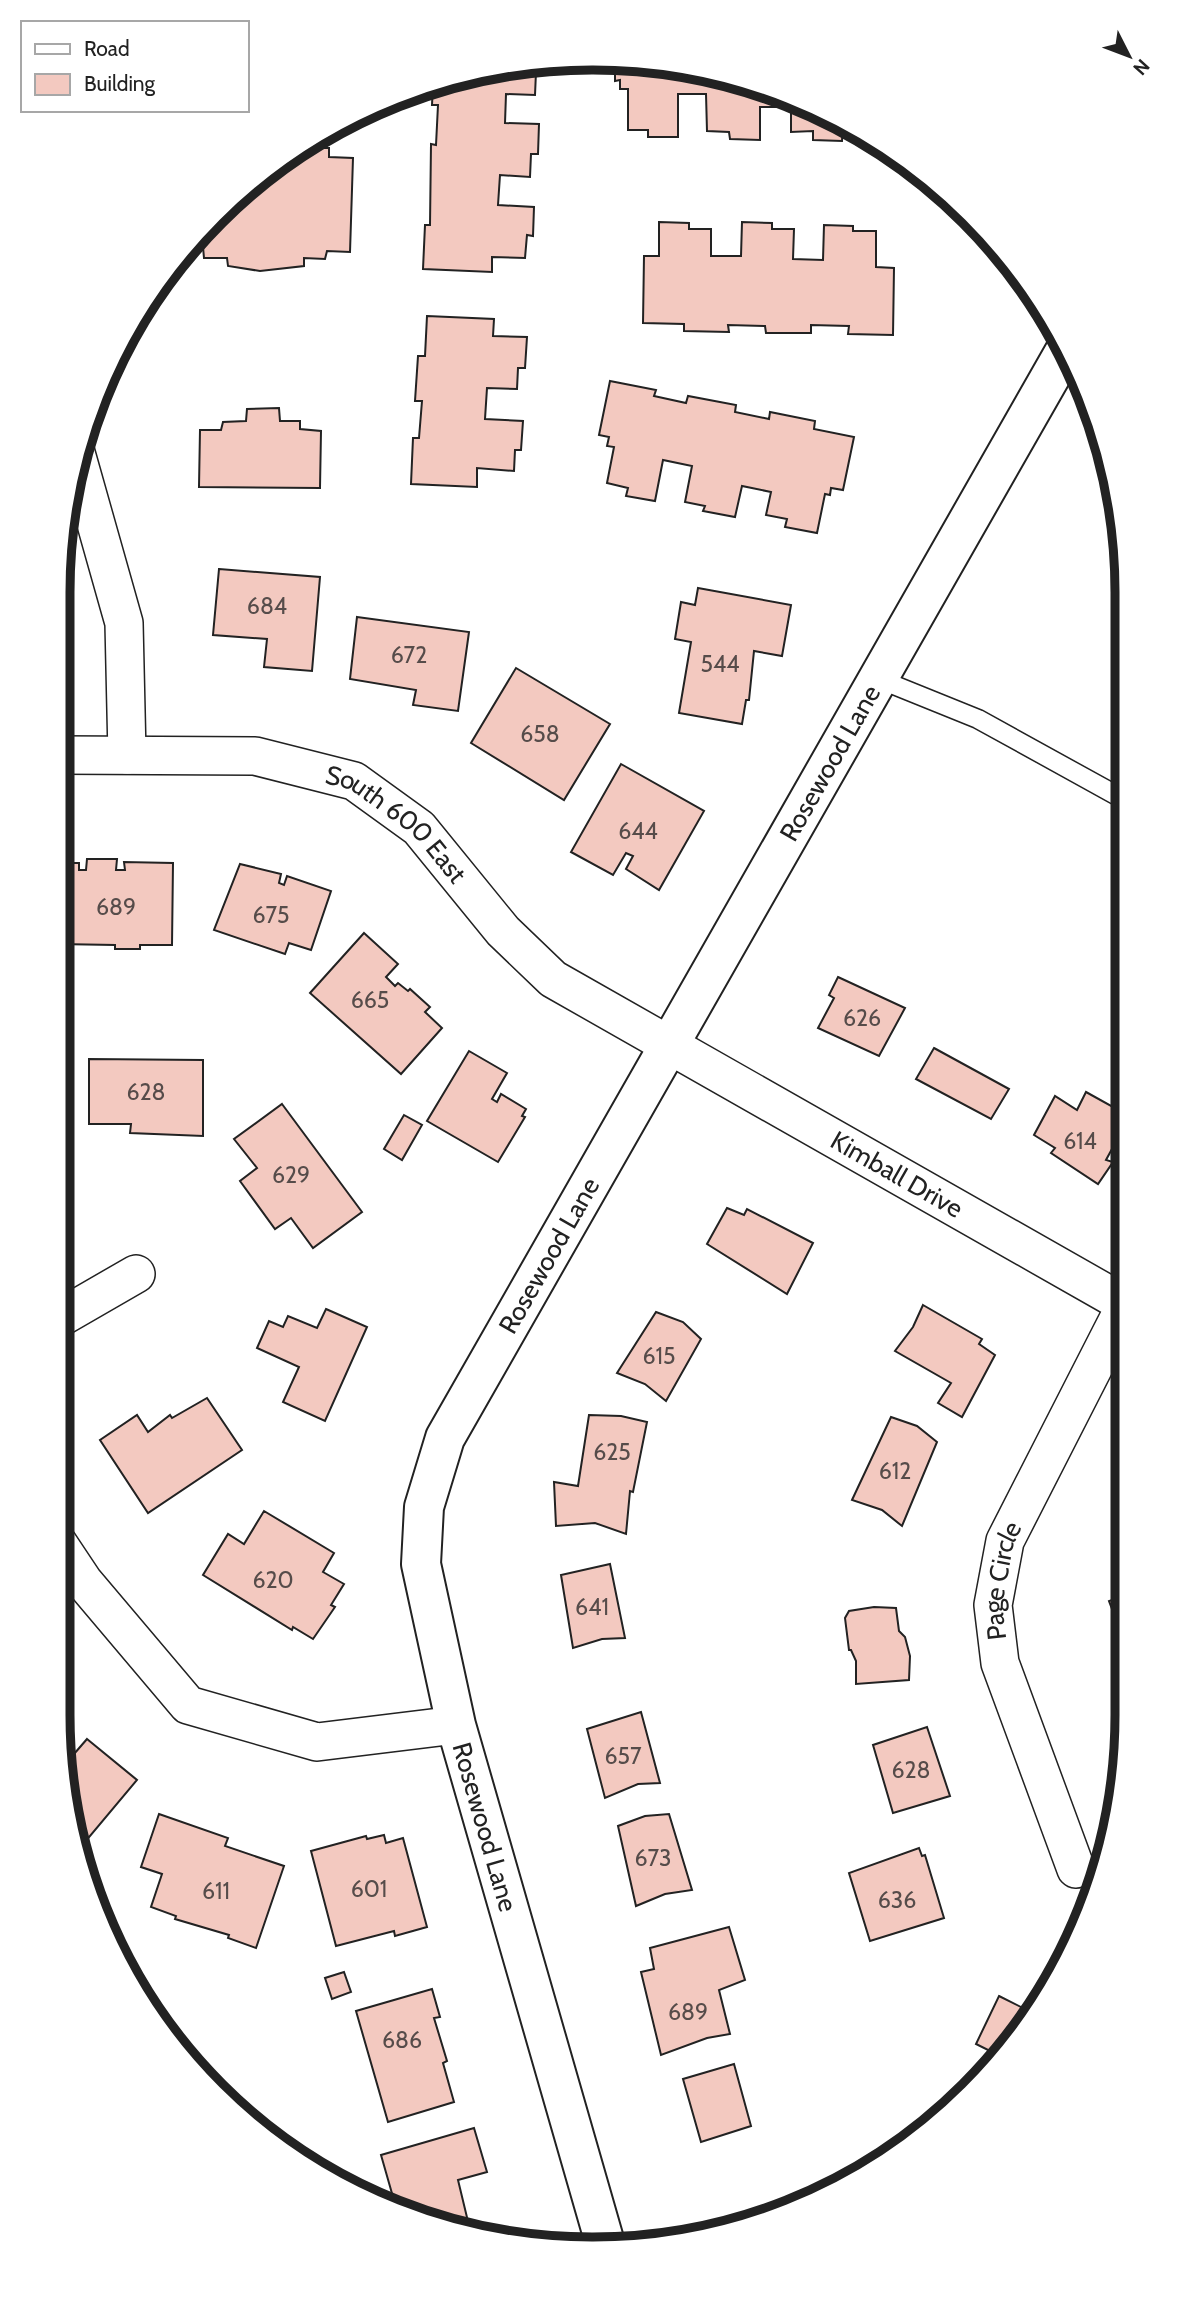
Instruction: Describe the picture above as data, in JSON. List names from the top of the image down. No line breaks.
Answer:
{"streets":{"street":["Rosewood Lane","South 600 East","Kimball Drive","Page Circle"]},"crossings":[["Rosewood Lane","South 600 East"],["Rosewood Lane","Kimball Drive"],["South 600 East","Kimball Drive"]],"house_numbers":["684","672","544","658","644","689","675","665","626","628","614","629","615","625","612","620","641","657","628","673","601","611","636","689","686"],"legend":["Road","Building"],"north":"bottom right"}
